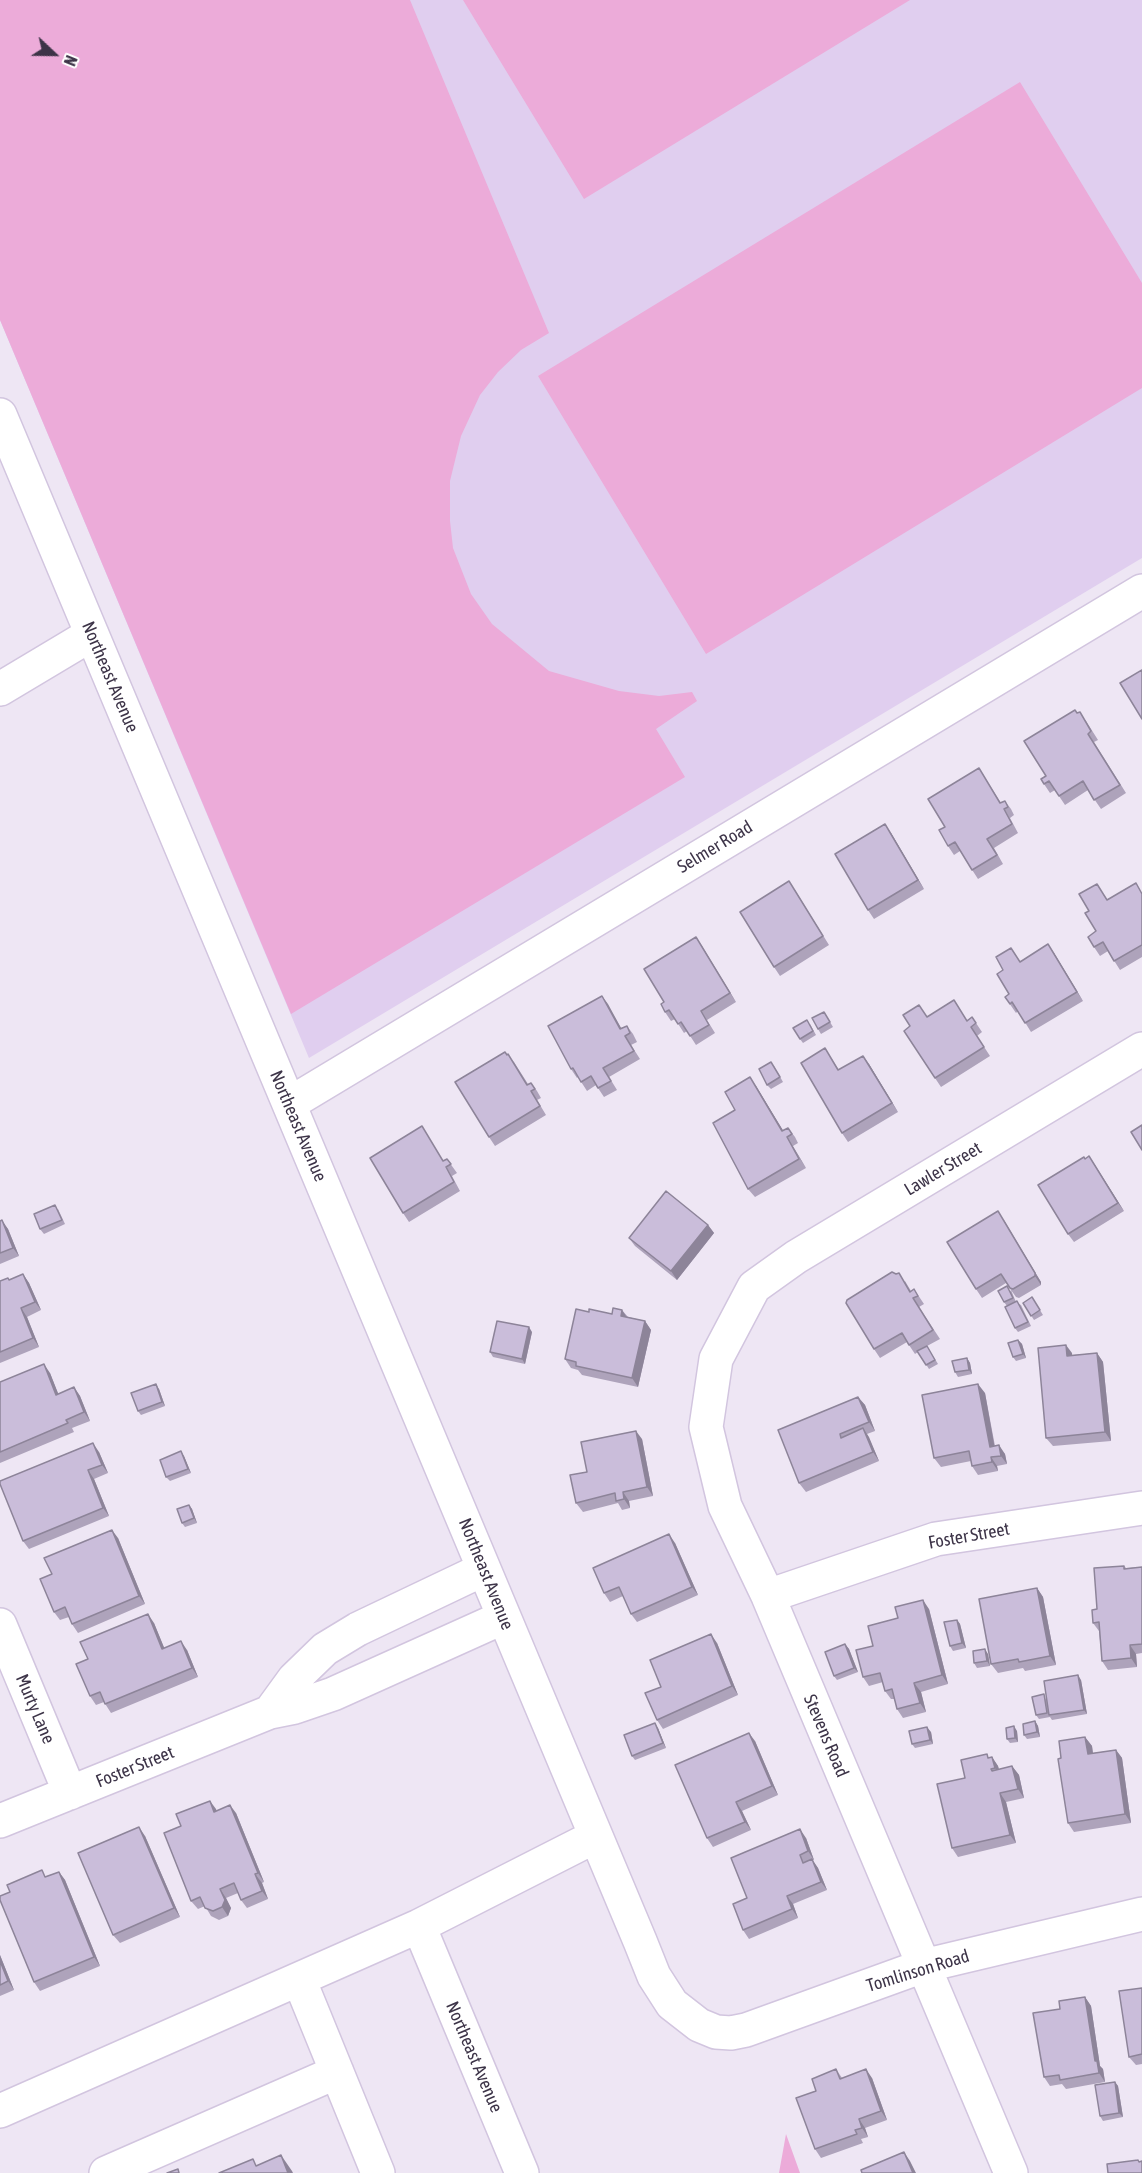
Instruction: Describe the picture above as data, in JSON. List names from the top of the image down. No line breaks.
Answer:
{"streets":{"street":["Northeast Avenue","Selmer Road","Lawler Street","Foster Street","Murty Lane","Stevens Road","Tomlinson Road"]},"crossings":[["Northeast Avenue","Selmer Road"],["Northeast Avenue","Foster Street"],["Northeast Avenue","Tomlinson Road"],["Lawler Street","Stevens Road"],["Foster Street","Murty Lane"],["Foster Street","Stevens Road"],["Stevens Road","Tomlinson Road"]],"north":"right"}
